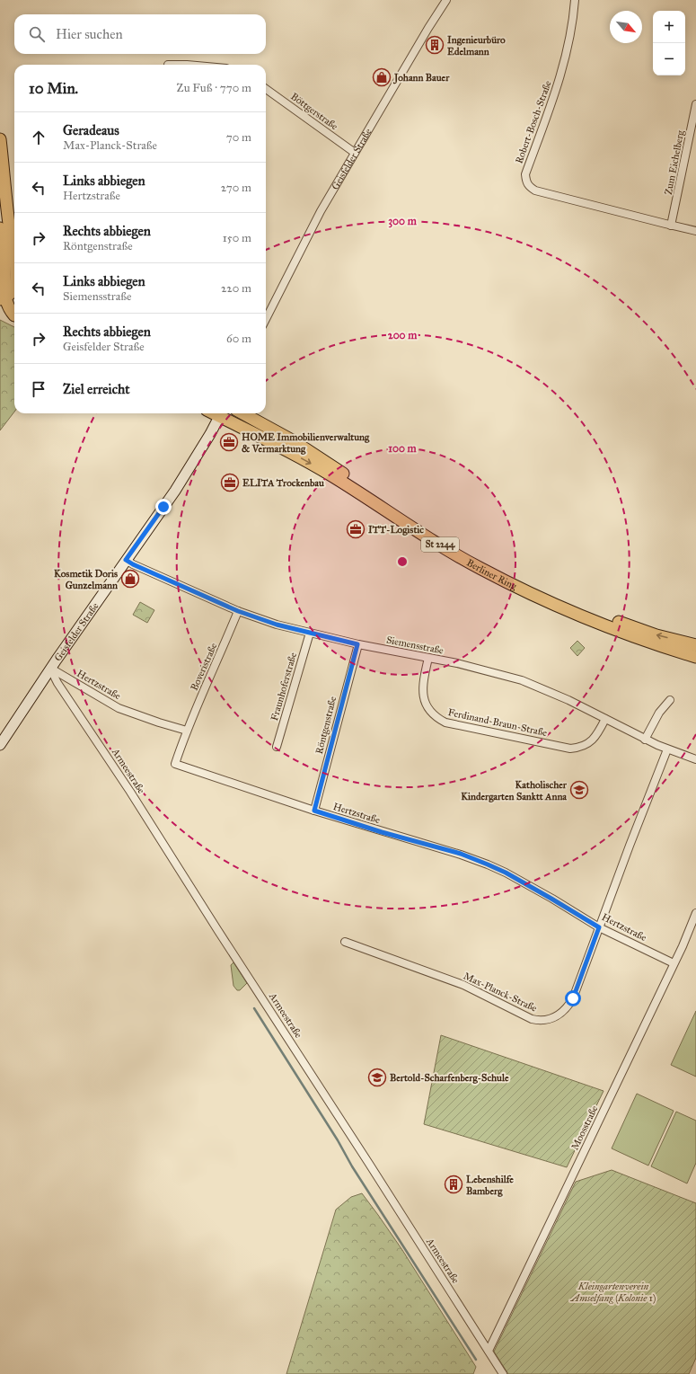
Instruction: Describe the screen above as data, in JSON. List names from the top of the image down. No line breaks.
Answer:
{"streets":{"main road":["Geisfelder Straße","St 2244","Berliner Ring"],"street":["Böttgerstraße","Robert-Bosch-Straße","Zum Eichelberg","Siemensstraße","Boveristraße","Hertzstraße","Fraunhoferstraße","Ferdinand-Braun-Straße","Röntgenstraße","Armeestraße","Max-Planck-Straße","Moosstraße"]},"crossings":[["Böttgerstraße","Geisfelder Straße"],["Robert-Bosch-Straße","Zum Eichelberg"],["Geisfelder Straße","Berliner Ring"],["Geisfelder Straße","Siemensstraße"],["Geisfelder Straße","Hertzstraße"],["Geisfelder Straße","Armeestraße"],["Siemensstraße","Boveristraße"],["Siemensstraße","Fraunhoferstraße"],["Siemensstraße","Ferdinand-Braun-Straße"],["Siemensstraße","Röntgenstraße"],["Siemensstraße","Max-Planck-Straße"],["Boveristraße","Hertzstraße"],["Hertzstraße","Röntgenstraße"],["Hertzstraße","Armeestraße"],["Hertzstraße","Max-Planck-Straße"],["Hertzstraße","Moosstraße"],["Armeestraße","Moosstraße"]],"parks":["Kleingartenverein Amselfang (Kolonie 1)"],"places":{"building":["Ingenieurbüro Edelmann","Lebenshilfe Bamberg"],"shop":["Johann Bauer","Kosmetik Doris Gunzelmann"],"office":["HOME Immobilienverwaltung & Vermarktung","ELITA Trockenbau","ITT-Logistic"],"school or university":["Katholischer Kindergarten Sanktt Anna","Bertold-Scharfenberg-Schule"]},"north":"bottom right","page":{"map_buttons":["+","−"],"search":"Hier suchen","heading":["10 Min.","Zu Fuß · 770 m"],"list":[["Geradeaus","Max-Planck-Straße","70 m"],["Links abbiegen","Hertzstraße","270 m"],["Rechts abbiegen","Röntgenstraße","150 m"],["Links abbiegen","Siemensstraße","220 m"],["Rechts abbiegen","Geisfelder Straße","60 m"],"Ziel erreicht"]},"rings":["300 m","200 m","100 m"]}
